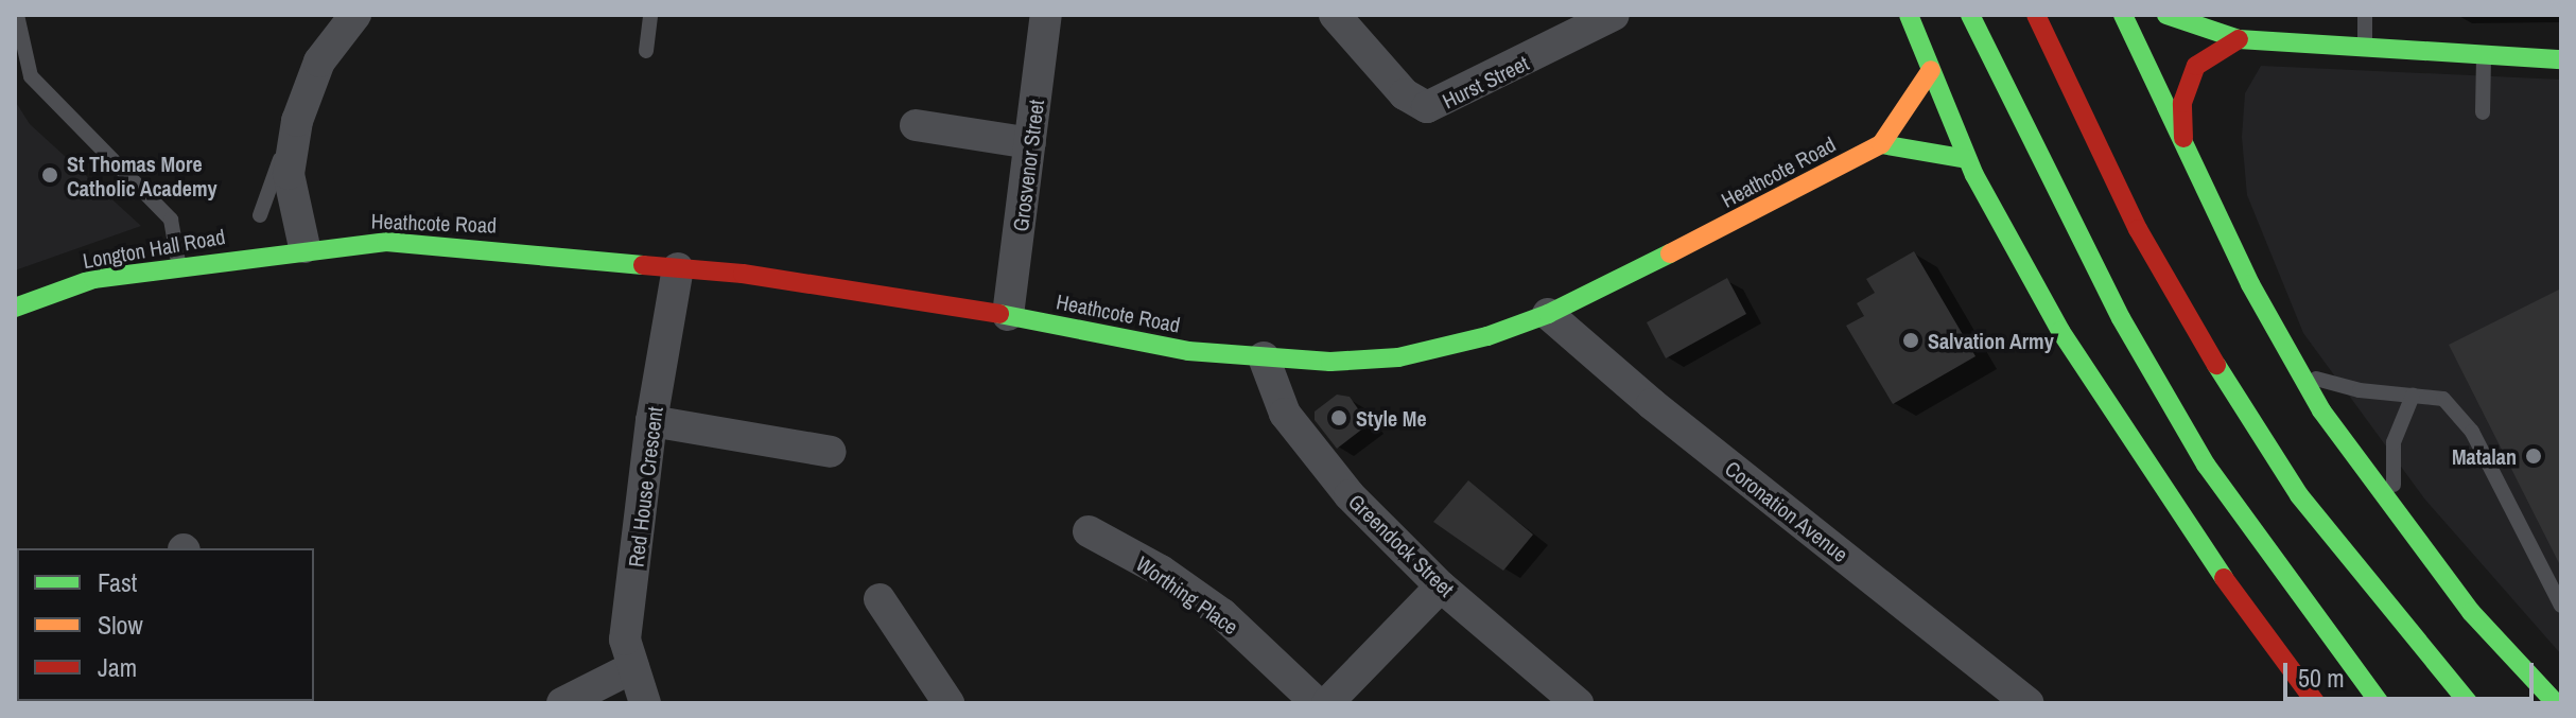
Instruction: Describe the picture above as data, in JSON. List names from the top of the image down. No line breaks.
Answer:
{"streets":{"main road":["Heathcote Road","Longton Hall Road"],"street":["Hurst Street","Grosvenor Street","Red House Crescent","Coronation Avenue","Greendock Street","Worthing Place"]},"crossings":[["Grosvenor Street","Heathcote Road"],["Heathcote Road","Longton Hall Road"],["Heathcote Road","Red House Crescent"],["Heathcote Road","Coronation Avenue"],["Heathcote Road","Greendock Street"]],"places":["St Thomas More Catholic Academy","Salvation Army","Style Me","Matalan"],"legend":["Fast","Slow","Jam"],"scale_bar":"50 m"}
